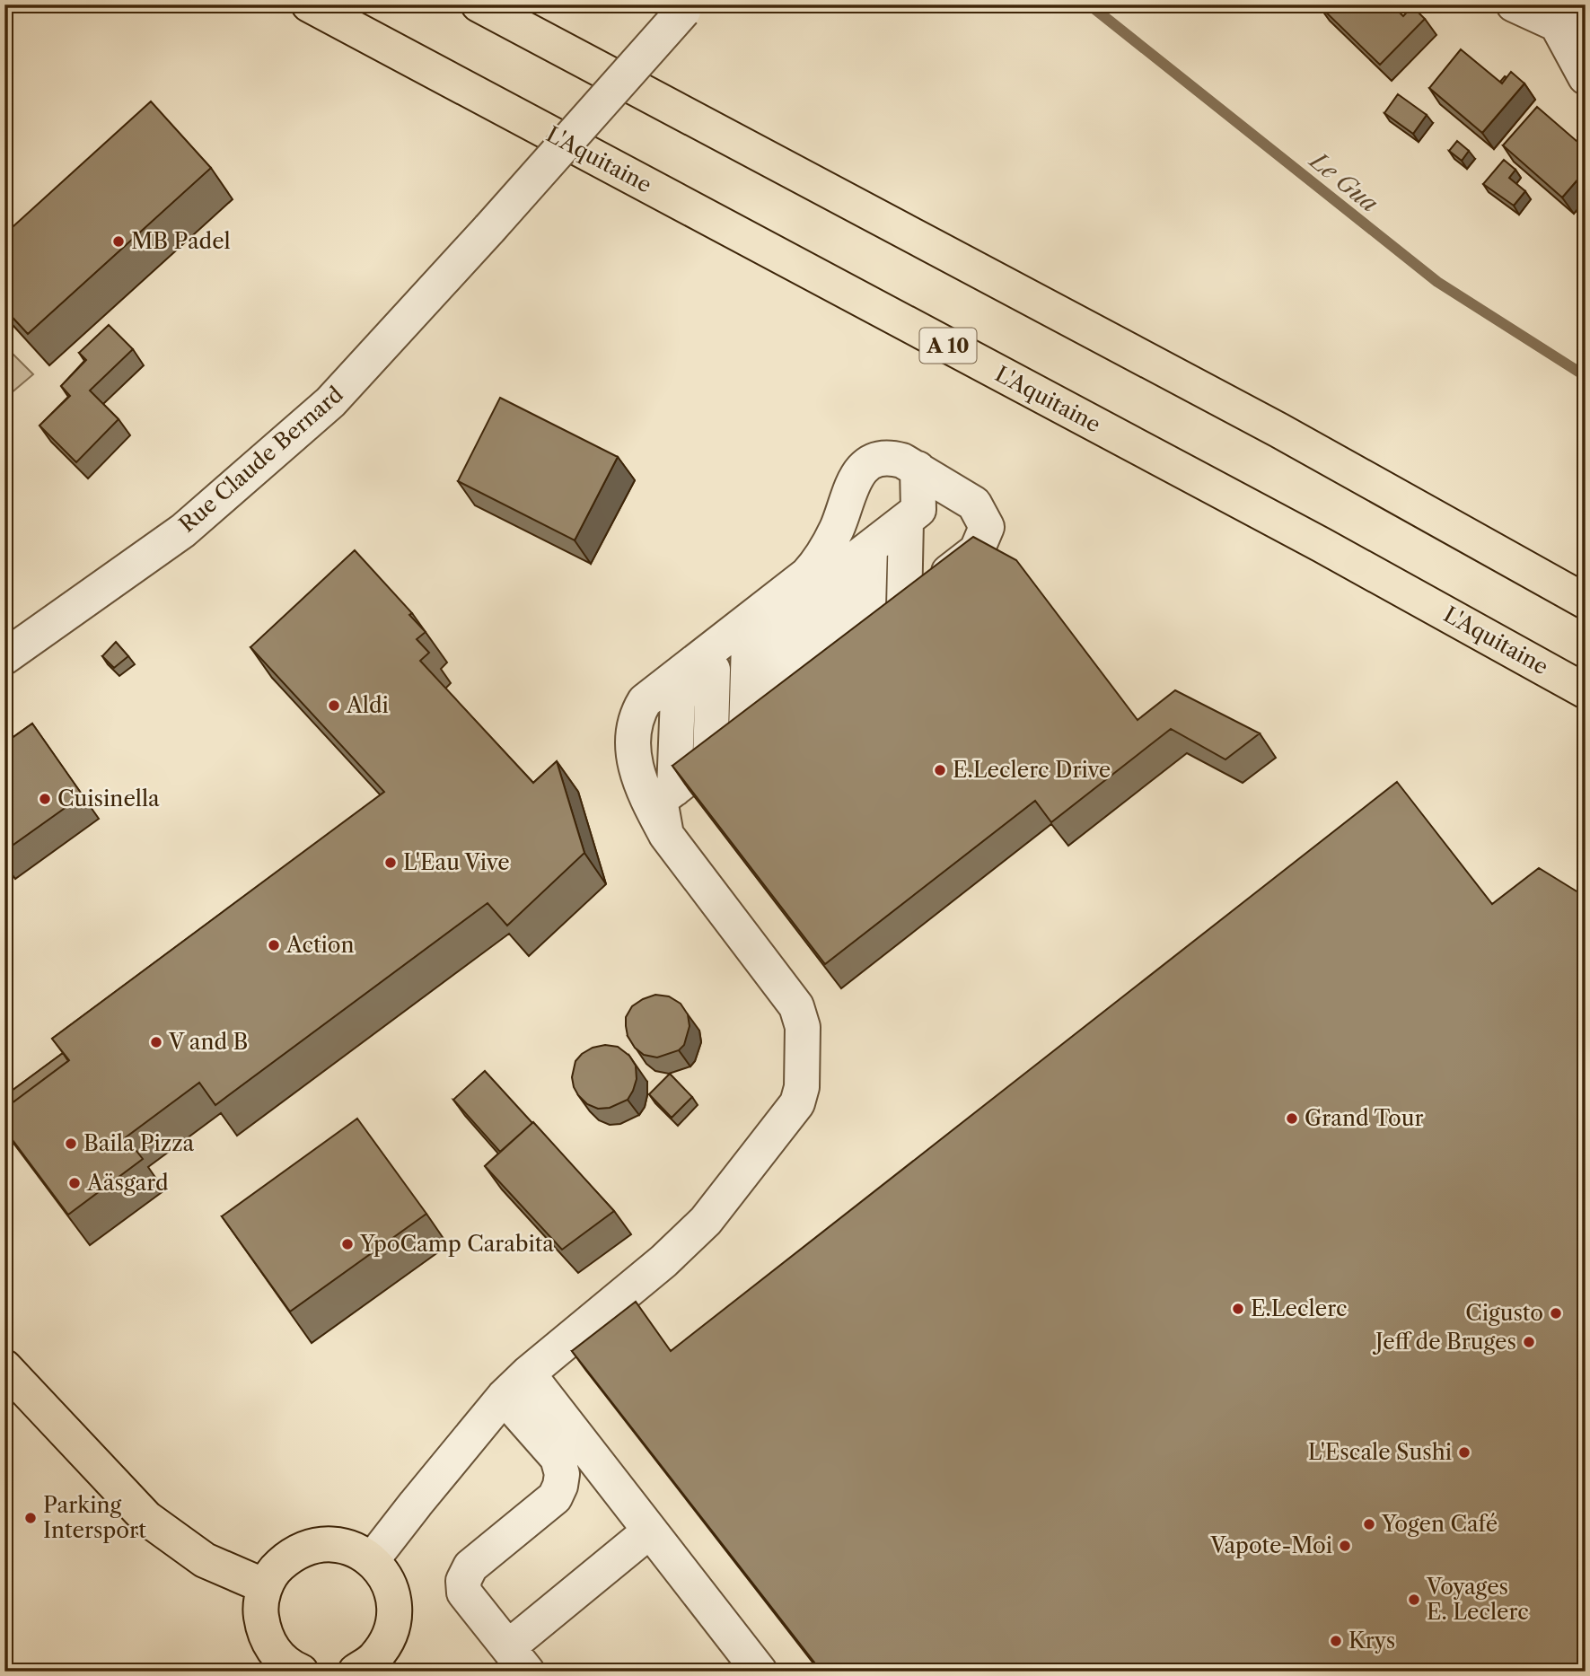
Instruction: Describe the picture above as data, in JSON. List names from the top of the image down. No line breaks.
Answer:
{"streets":{"main road":["L'Aquitaine","A 10"],"street":["Rue Claude Bernard"]},"water":["Le Gua"],"places":["MB Padel","Aldi","E.Leclerc Drive","Cuisinella","L'Eau Vive","Action","V and B","Grand Tour","Baila Pizza","Aäsgard","YpoCamp Carabita","E.Leclerc","Cigusto","Jeff de Bruges","L'Escale Sushi","Parking Intersport","Yogen Café","Vapote-Moi","Voyages E. Leclerc","Krys"]}
